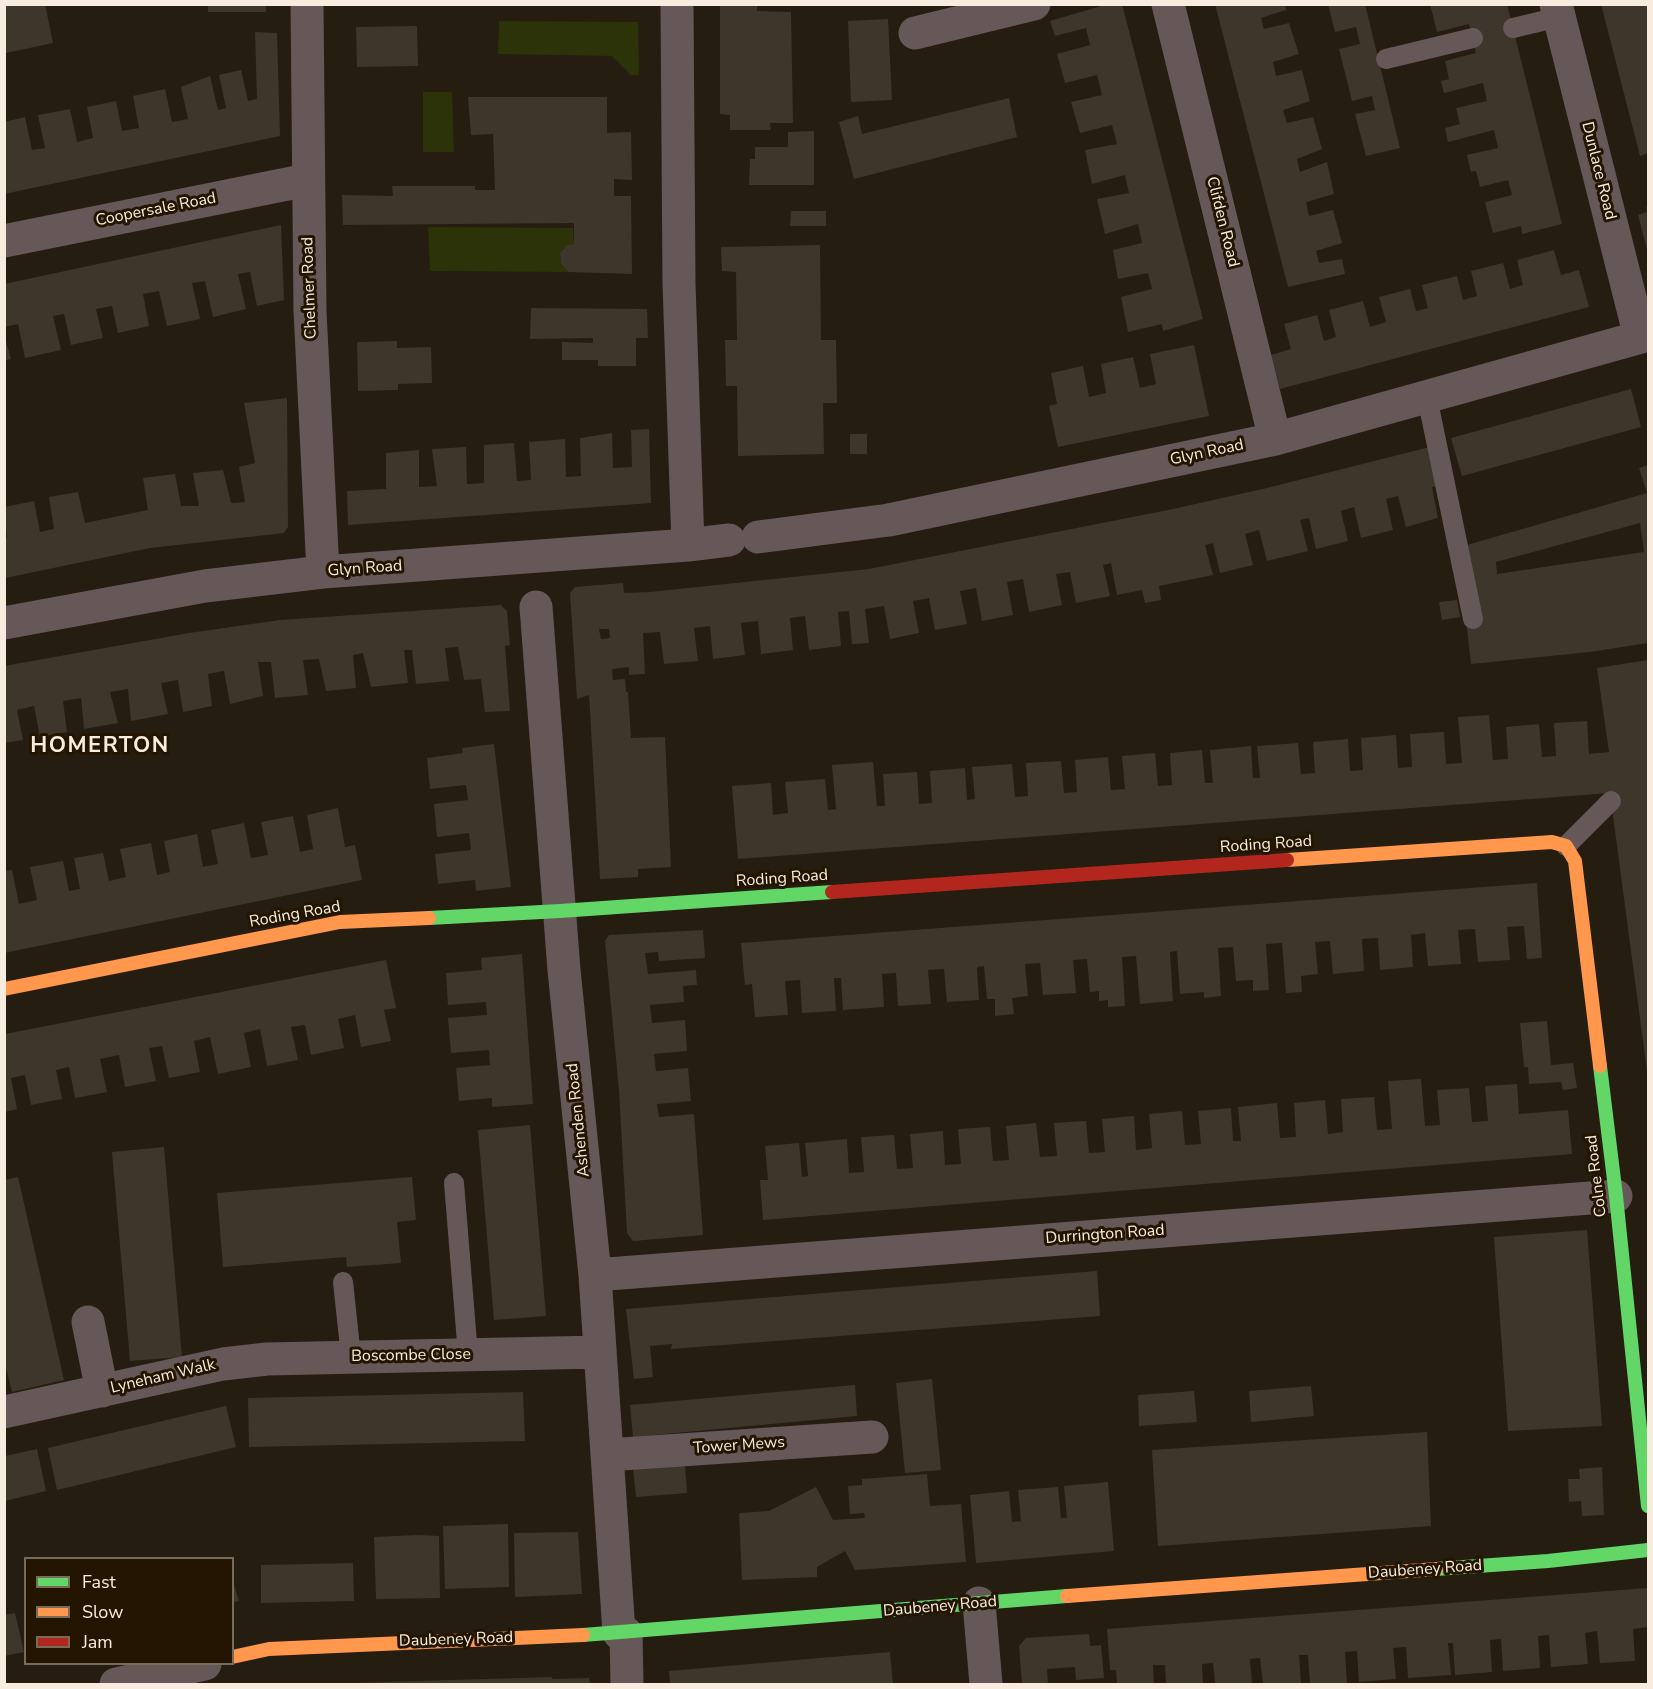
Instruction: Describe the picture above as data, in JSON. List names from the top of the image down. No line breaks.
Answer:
{"streets":{"street":["Dunlace Road","Coopersale Road","Clifden Road","Chelmer Road","Glyn Road","Roding Road","Ashenden Road","Colne Road","Durrington Road","Boscombe Close","Lyneham Walk","Tower Mews","Daubeney Road"]},"crossings":[["Dunlace Road","Glyn Road"],["Coopersale Road","Chelmer Road"],["Clifden Road","Glyn Road"],["Chelmer Road","Glyn Road"],["Roding Road","Ashenden Road"],["Roding Road","Colne Road"],["Ashenden Road","Durrington Road"],["Ashenden Road","Boscombe Close"],["Ashenden Road","Tower Mews"],["Ashenden Road","Daubeney Road"],["Colne Road","Durrington Road"],["Boscombe Close","Lyneham Walk"]],"districts":["HOMERTON"],"legend":["Fast","Slow","Jam"]}
